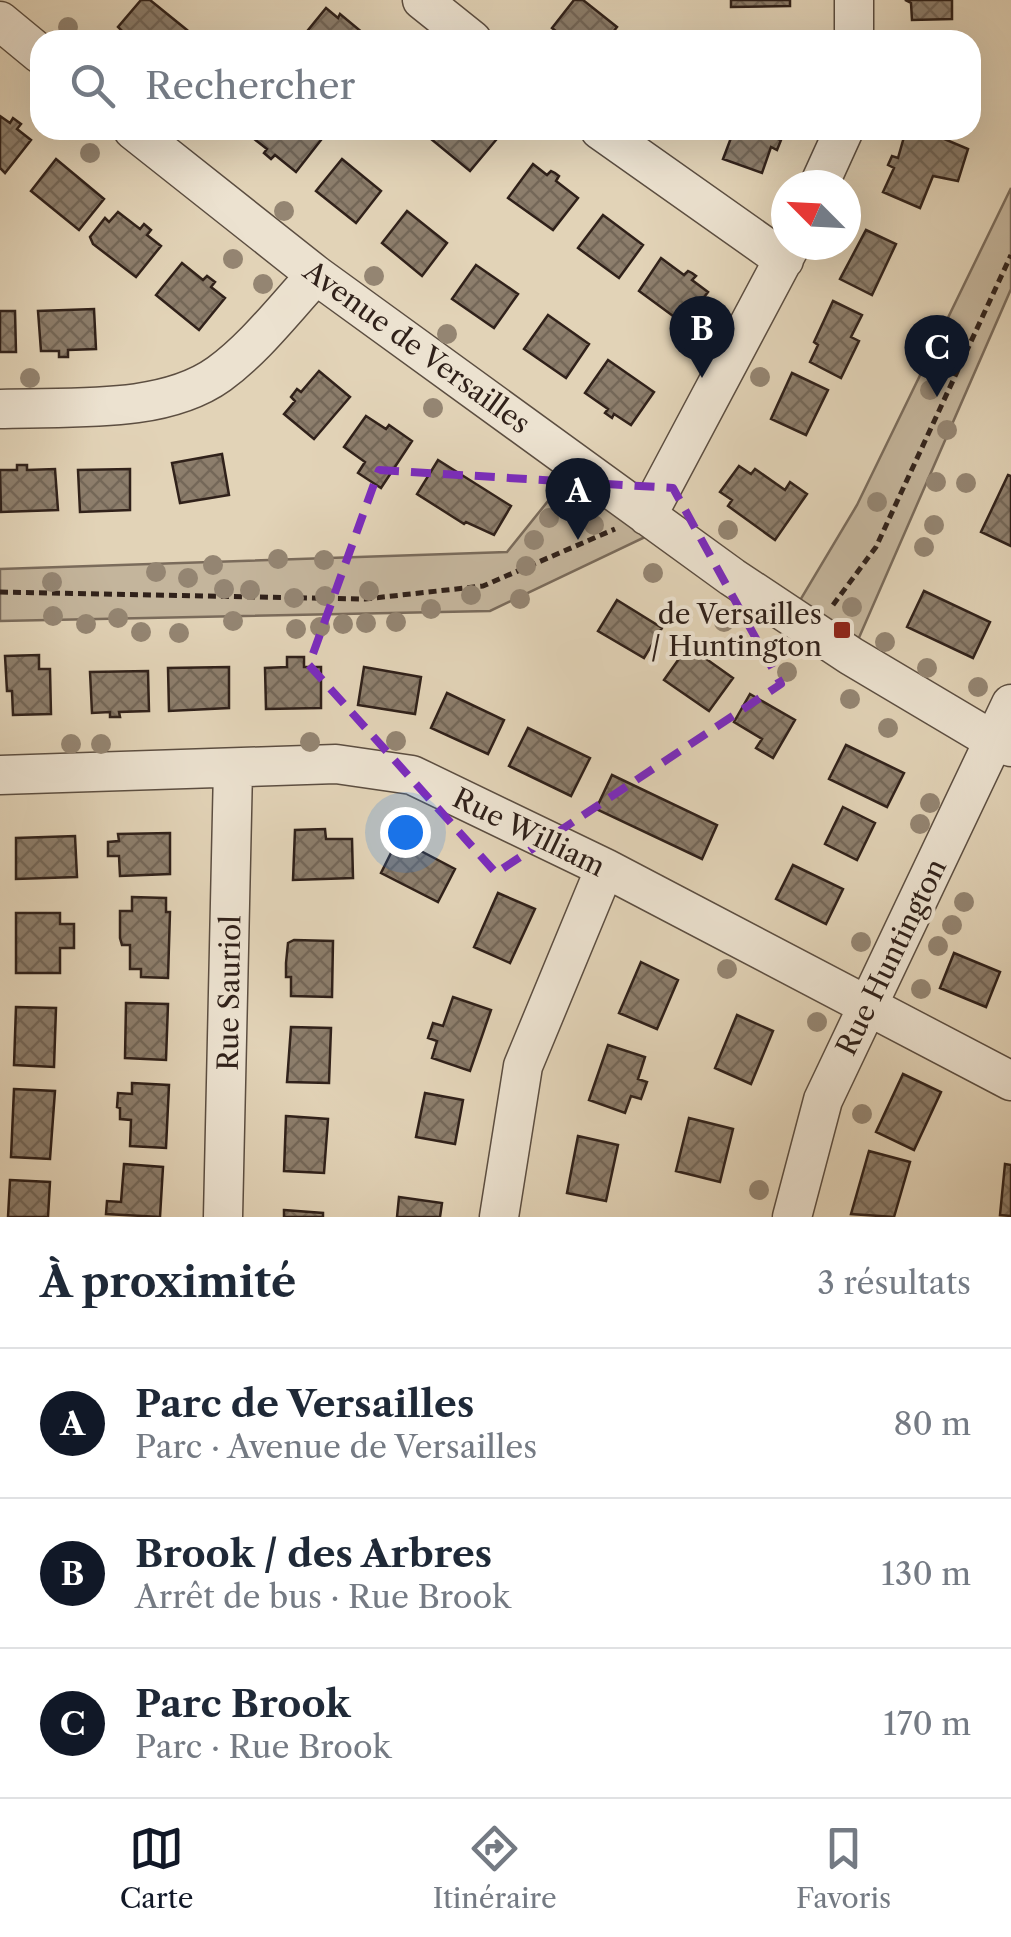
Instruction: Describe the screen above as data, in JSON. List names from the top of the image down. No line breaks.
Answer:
{"streets":{"street":["Avenue de Versailles","Rue William","Rue Huntington","Rue Sauriol"]},"crossings":[["Avenue de Versailles","Rue Huntington"],["Rue William","Rue Huntington"],["Rue William","Rue Sauriol"]],"places":{"transit":["de Versailles / Huntington"]},"north":"top left","page":{"search":"Rechercher","pins":["B","C","A"],"heading":["À proximité","3 résultats"],"list":[{"mark":"A","name":"Parc de Versailles","note":"Parc · Avenue de Versailles","value":"80 m"},{"mark":"B","name":"Brook / des Arbres","note":"Arrêt de bus · Rue Brook","value":"130 m"},{"mark":"C","name":"Parc Brook","note":"Parc · Rue Brook","value":"170 m"}],"nav":["Carte","Itinéraire","Favoris"]}}
